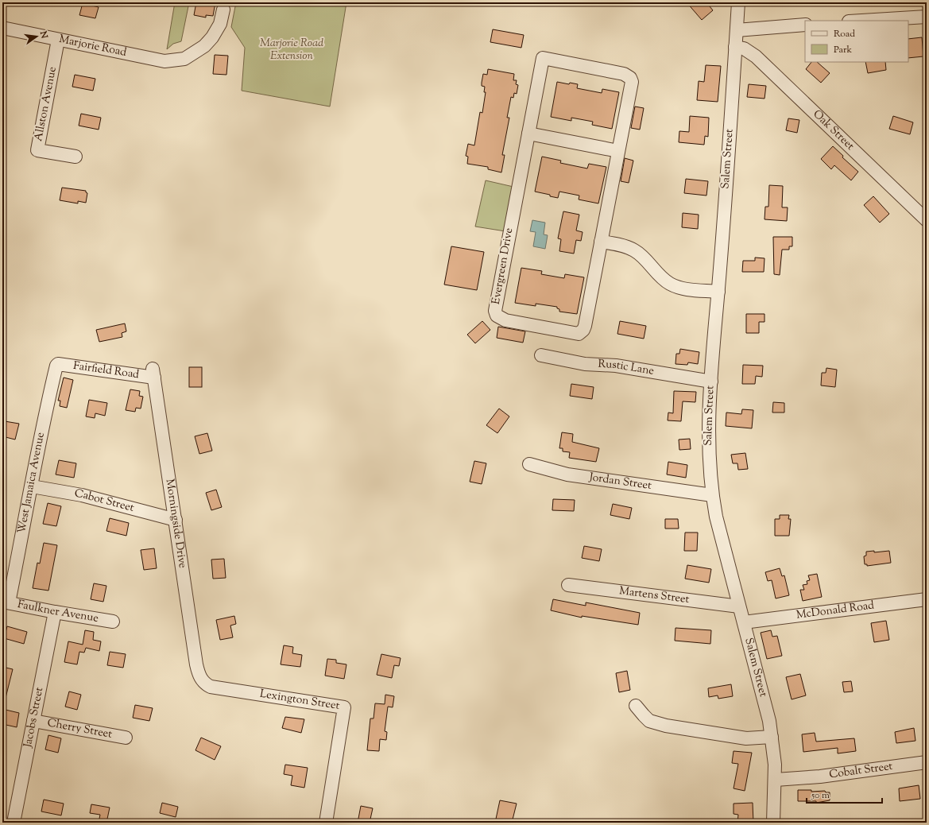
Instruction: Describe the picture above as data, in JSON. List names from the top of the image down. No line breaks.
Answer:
{"streets":{"street":["Marjorie Road","Allston Avenue","Oak Street","Salem Street","Evergreen Drive","Rustic Lane","Fairfield Road","West Jamaica Avenue","Jordan Street","Cabot Street","Morningside Drive","Martens Street","Faulkner Avenue","McDonald Road","Lexington Street","Jacobs Street","Cherry Street","Cobalt Street"]},"crossings":[["Marjorie Road","Allston Avenue"],["Oak Street","Salem Street"],["Salem Street","Rustic Lane"],["Salem Street","Jordan Street"],["Salem Street","Martens Street"],["Salem Street","McDonald Road"],["Salem Street","Cobalt Street"],["Fairfield Road","West Jamaica Avenue"],["Fairfield Road","Morningside Drive"],["West Jamaica Avenue","Cabot Street"],["West Jamaica Avenue","Faulkner Avenue"],["Cabot Street","Morningside Drive"],["Morningside Drive","Lexington Street"],["Faulkner Avenue","Jacobs Street"],["Jacobs Street","Cherry Street"]],"parks":["Marjorie Road Extension"],"legend":["Road","Park"],"scale_bar":"50 m","north":"right"}
